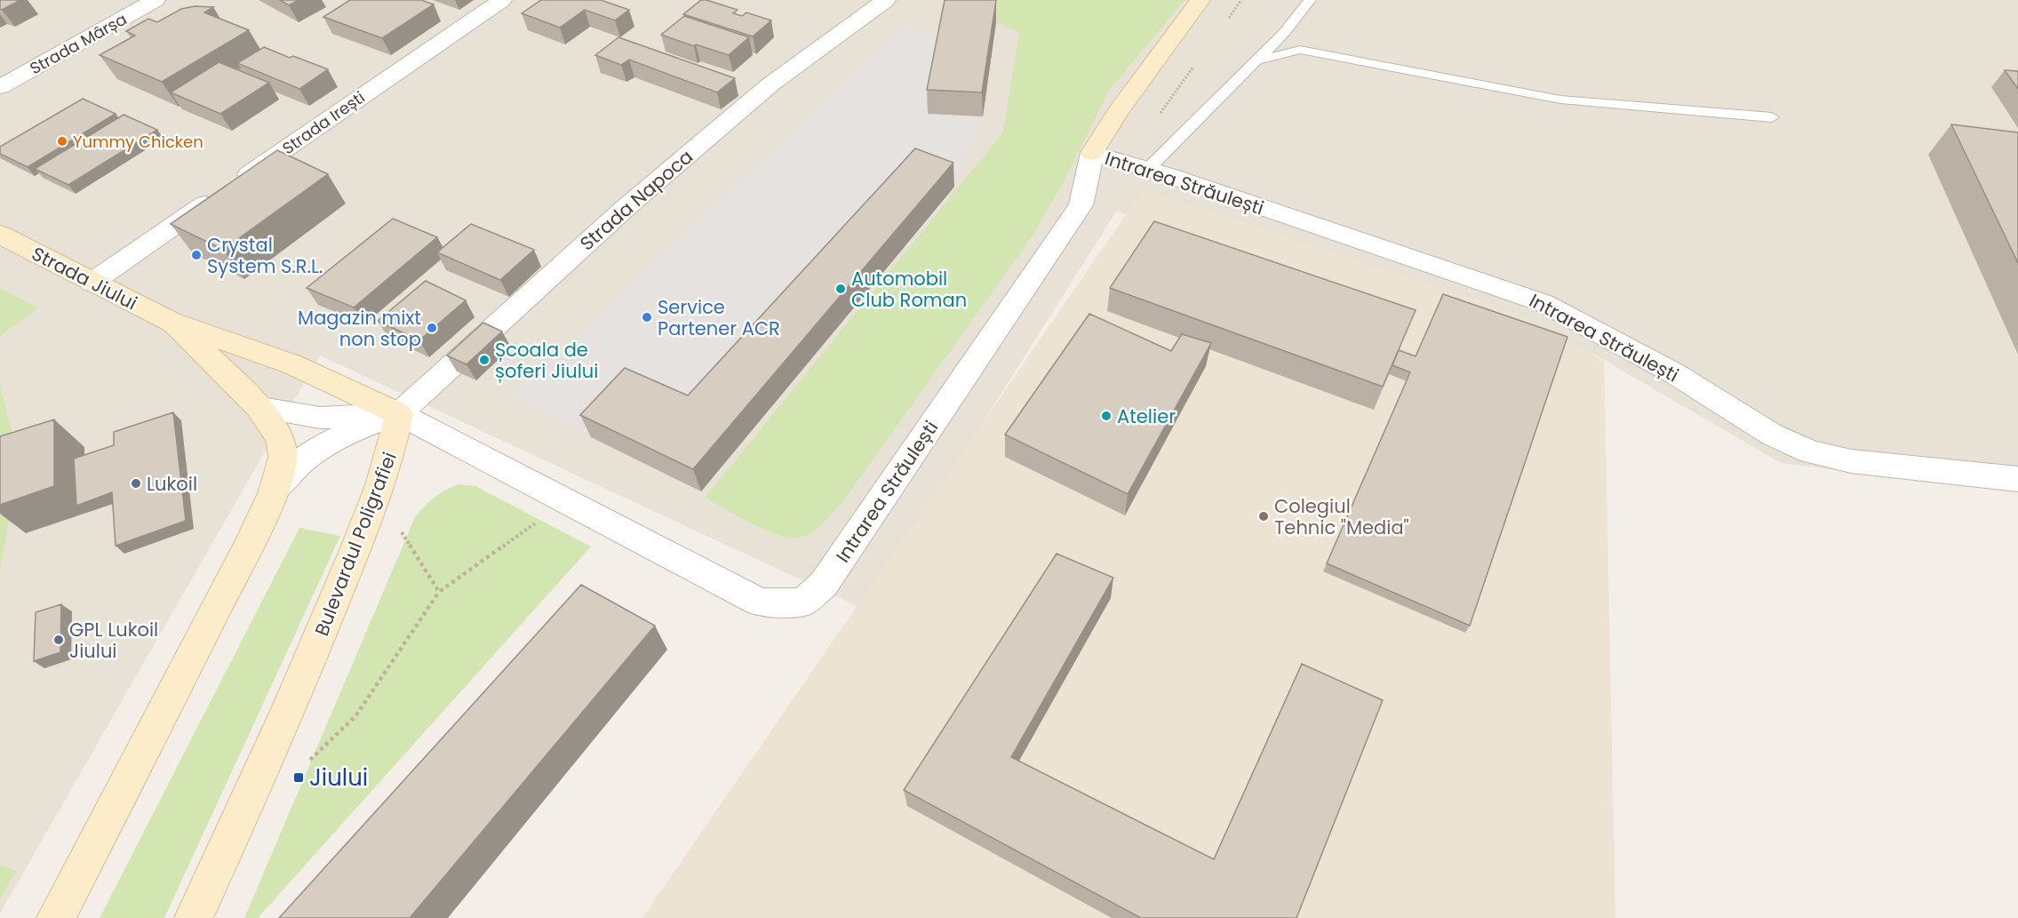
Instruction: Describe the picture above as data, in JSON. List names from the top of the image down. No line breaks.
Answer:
{"streets":{"main road":["Strada Jiului","Bulevardul Poligrafiei"],"street":["Strada Mârșa","Strada Irești","Intrarea Străulești","Strada Napoca"]},"crossings":[["Strada Irești","Strada Jiului"],["Intrarea Străulești","Strada Napoca"],["Intrarea Străulești","Bulevardul Poligrafiei"],["Strada Napoca","Bulevardul Poligrafiei"]],"places":{"other":["Yummy Chicken","Crystal System S.R.L.","Automobil Club Roman","Service Partener ACR","Magazin mixt non stop","Școala de șoferi Jiului","Atelier","Lukoil","Colegiul Tehnic \"Media\"","GPL Lukoil Jiului"],"transit":["Jiului"]}}
